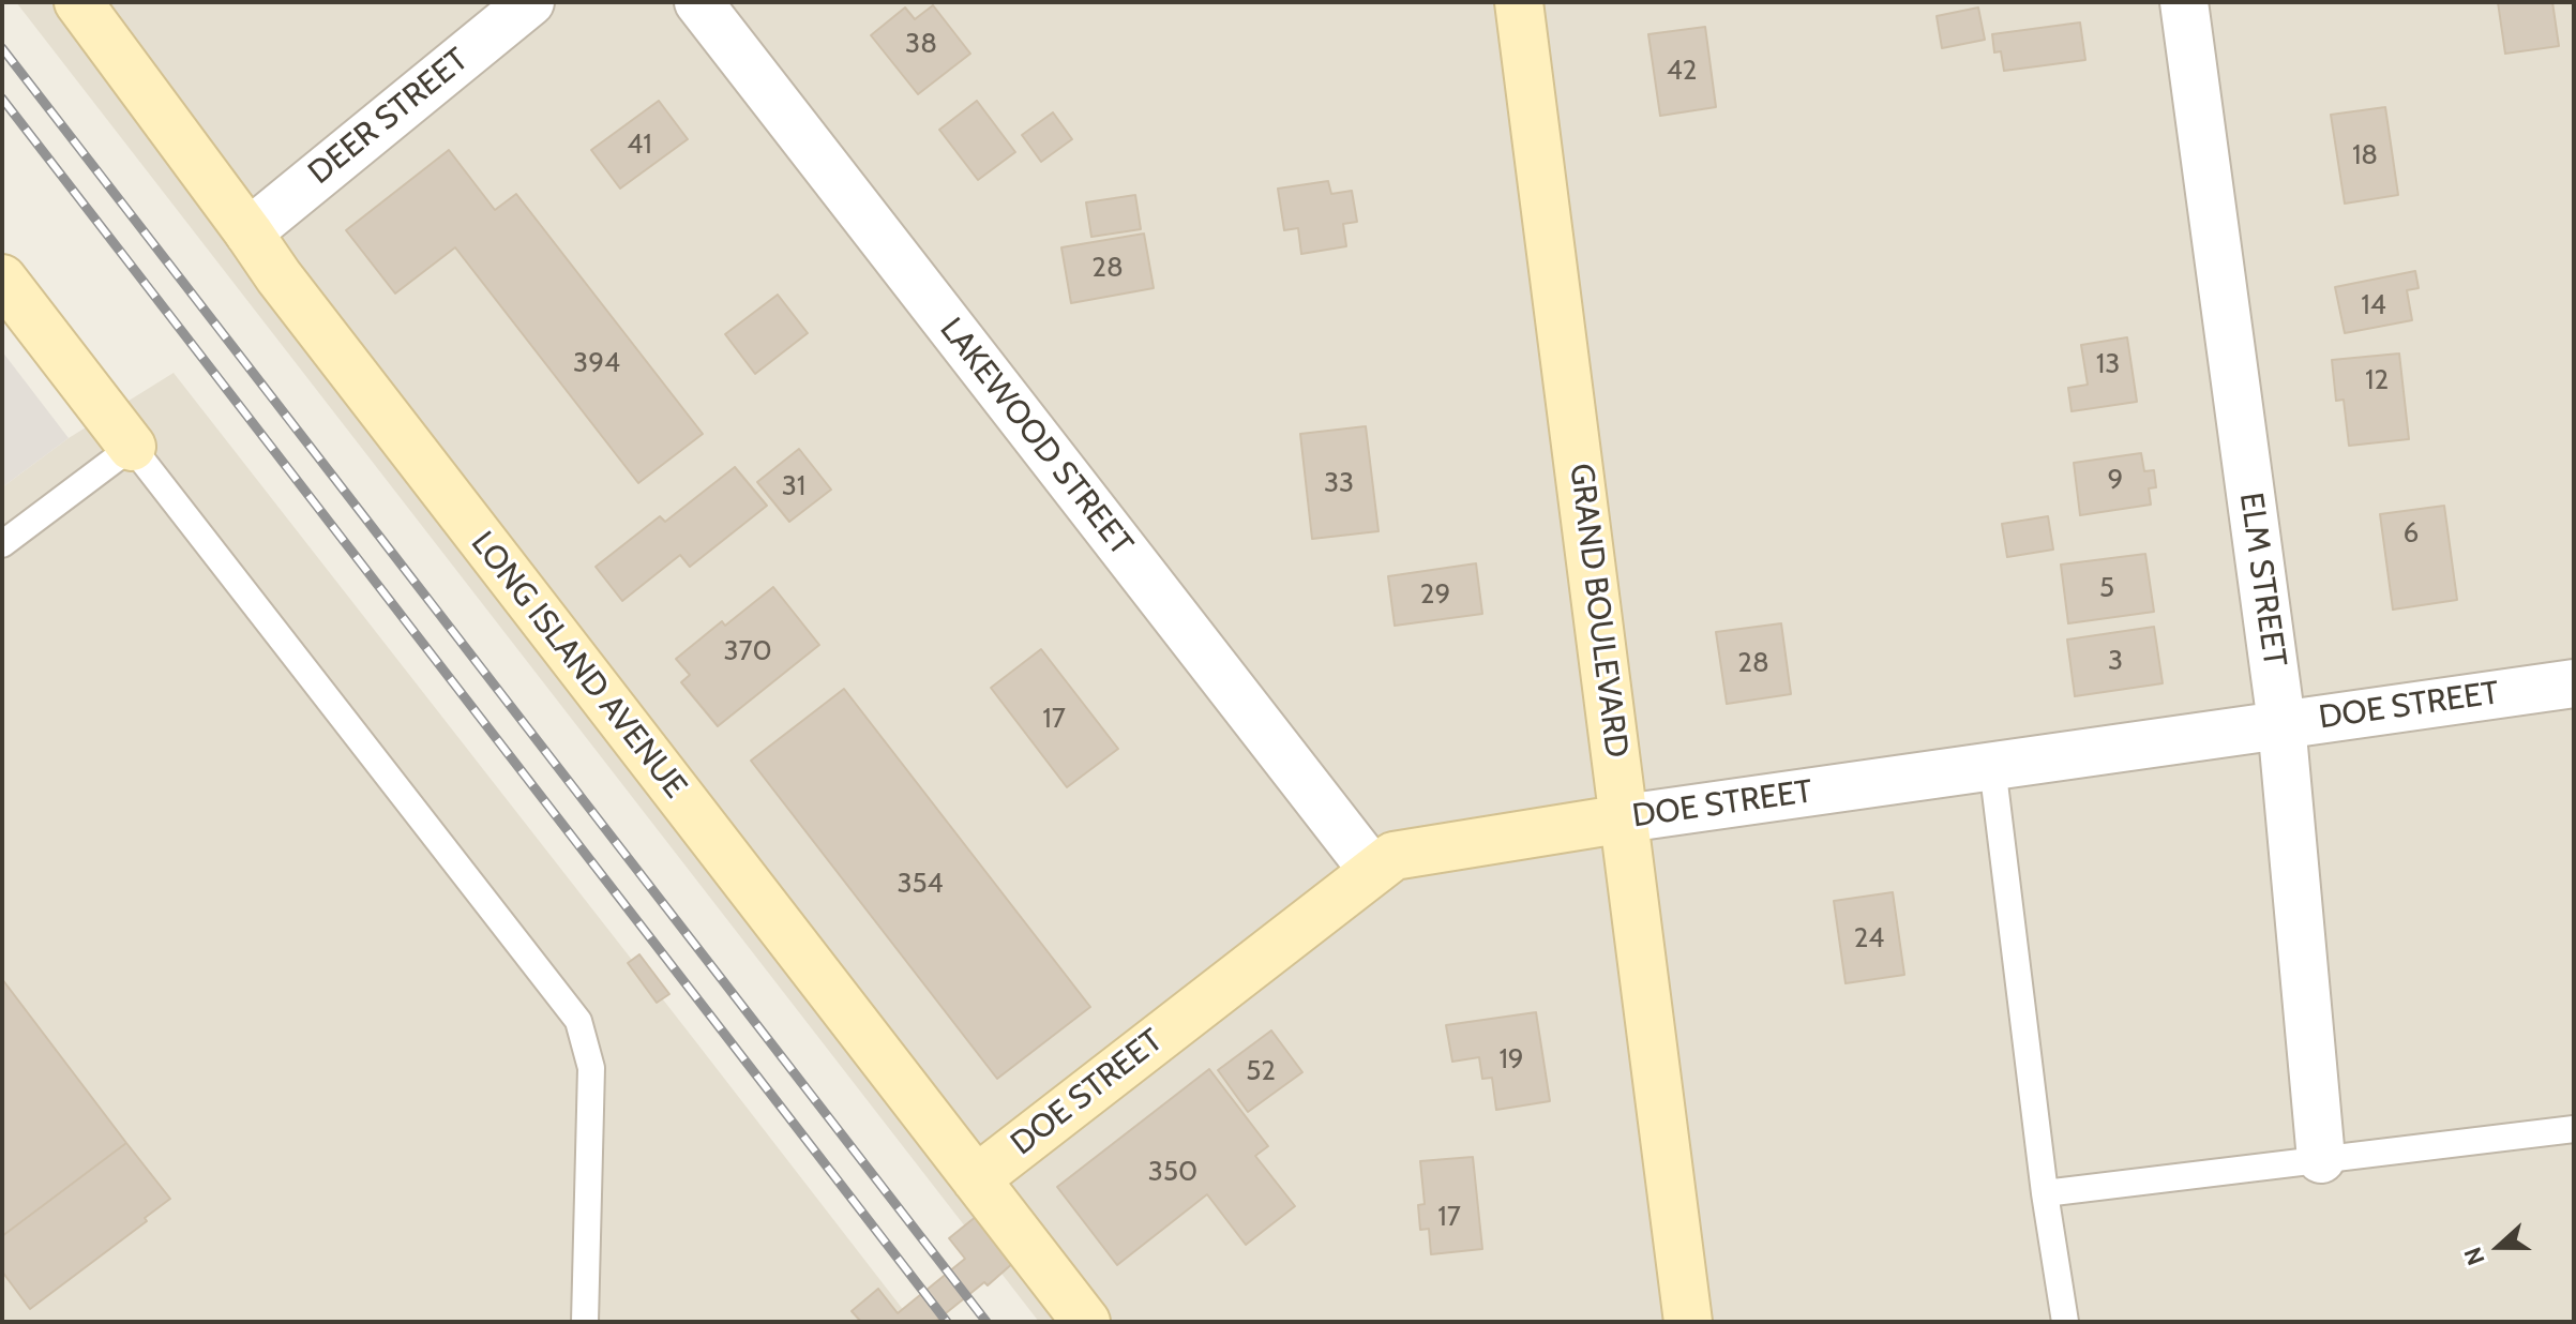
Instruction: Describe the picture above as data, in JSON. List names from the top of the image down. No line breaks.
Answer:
{"streets":{"street":["DEER STREET","LAKEWOOD STREET","ELM STREET","GRAND BOULEVARD","LONG ISLAND AVENUE","DOE STREET"]},"crossings":[["DEER STREET","LONG ISLAND AVENUE"],["LAKEWOOD STREET","DOE STREET"],["ELM STREET","DOE STREET"],["GRAND BOULEVARD","DOE STREET"],["LONG ISLAND AVENUE","DOE STREET"]],"house_numbers":["38","42","41","18","28","14","394","13","12","9","33","31","6","5","29","370","3","28","17","354","24","19","52","350","17"],"north":"left"}
